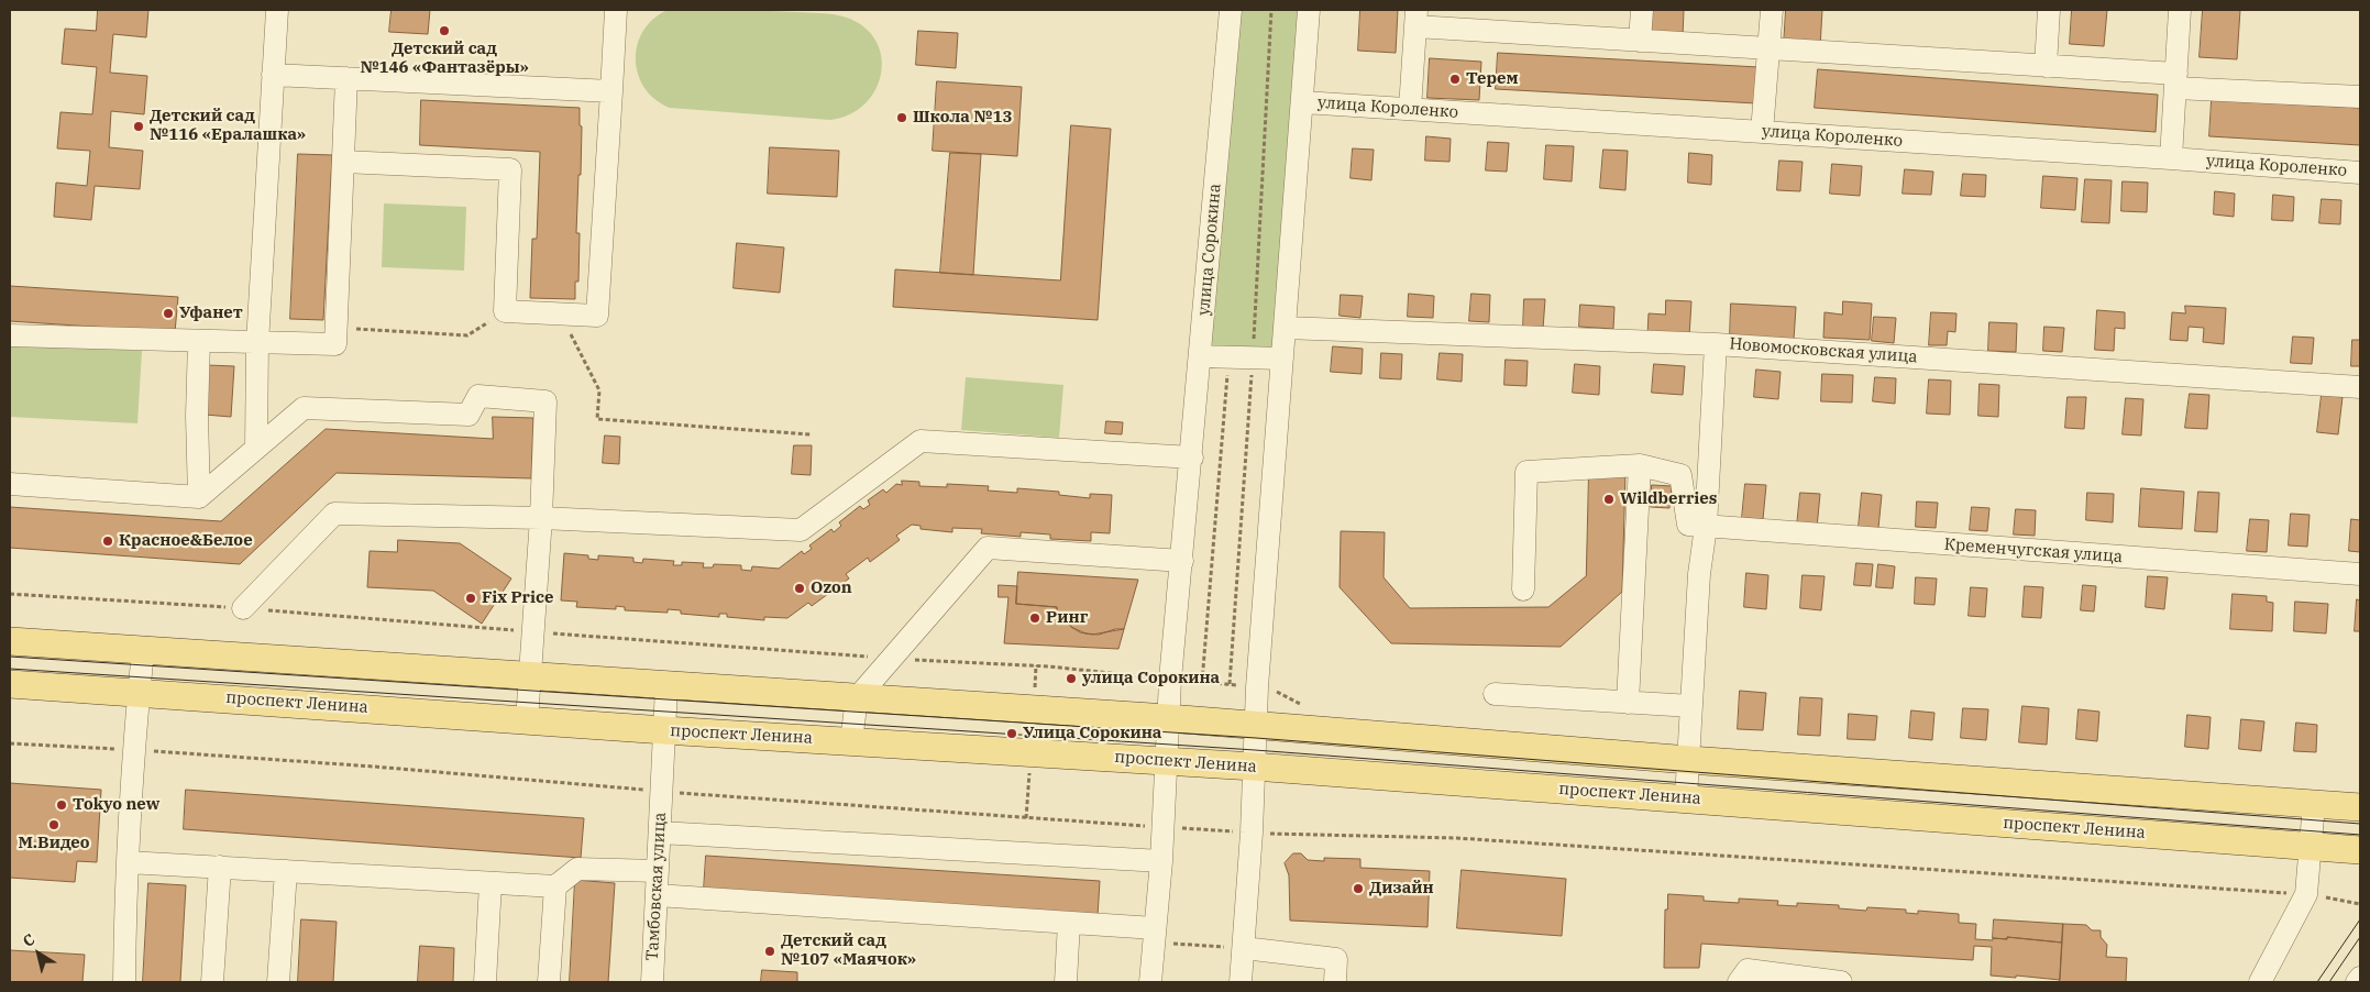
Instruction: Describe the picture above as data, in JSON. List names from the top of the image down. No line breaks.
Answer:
{"streets":{"main road":["проспект Ленина"],"street":["улица Короленко","улица Сорокина","Новомосковская улица","Кременчугская улица","Тамбовская улица"]},"crossings":[["улица Сорокина","проспект Ленина"],["проспект Ленина","Тамбовская улица"]],"places":["Детский сад №146 «Фантазёры»","Терем","Школа №13","Детский сад №116 «Ералашка»","Уфанет","Wildberries","Красное&Белое","Ozon","Fix Price","Ринг","улица Сорокина","Улица Сорокина","Tokyo new","М.Видео","Дизайн","Детский сад №107 «Маячок»"],"north":"top left"}
